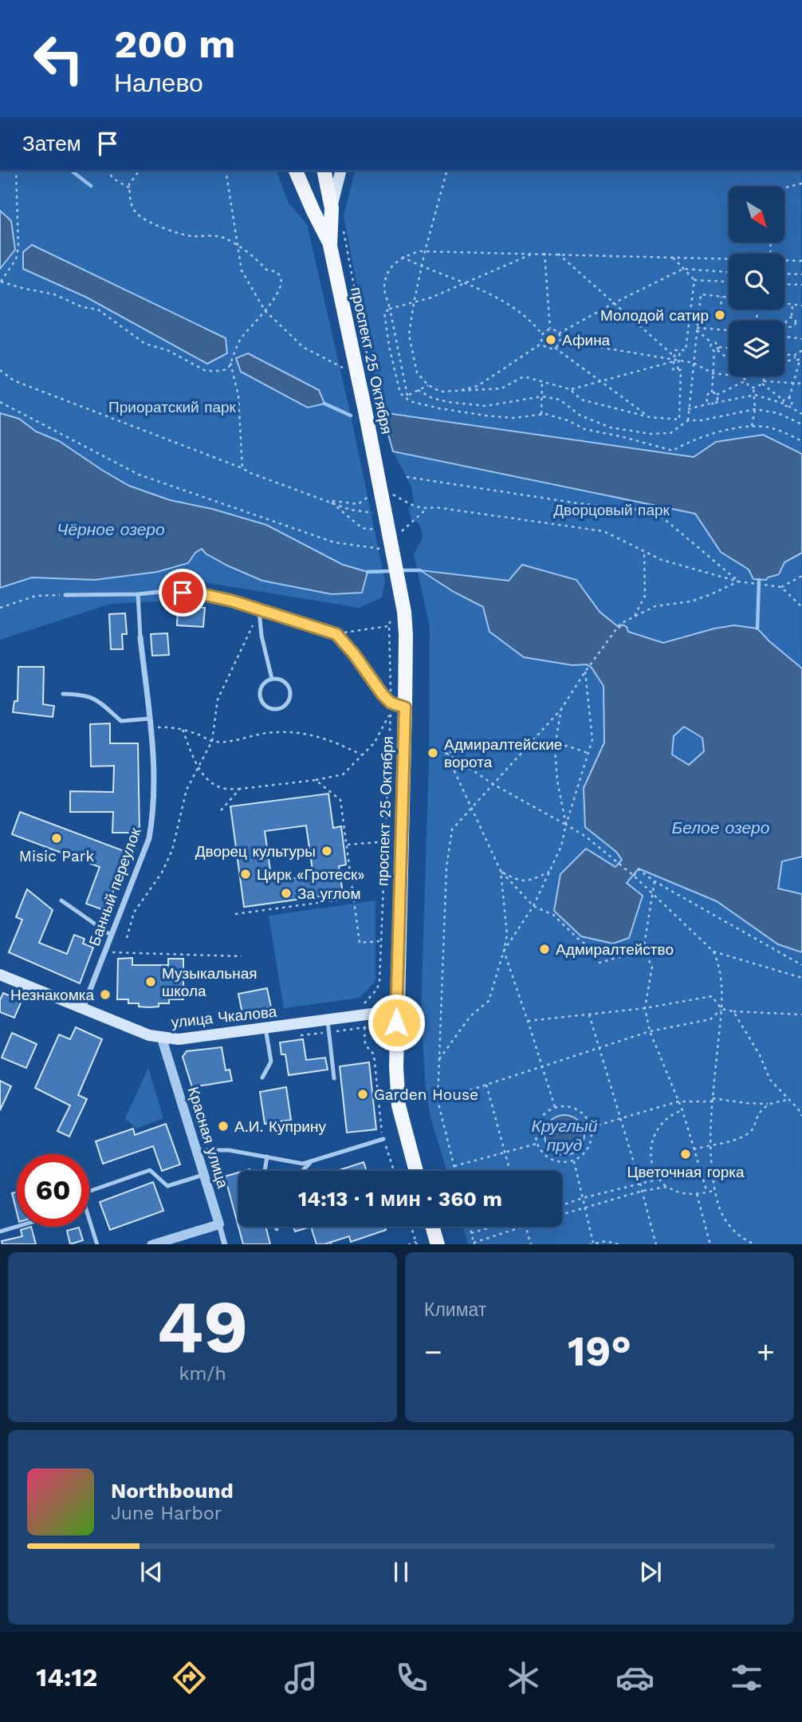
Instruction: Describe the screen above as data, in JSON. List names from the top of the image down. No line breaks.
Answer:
{"streets":{"main road":["проспект 25 Октября","улица Чкалова"],"street":["Банный переулок","Красная улица"]},"crossings":[["проспект 25 Октября","улица Чкалова"],["Банный переулок","улица Чкалова"],["улица Чкалова","Красная улица"]],"water":["Чёрное озеро","Белое озеро","Круглый пруд"],"parks":["Приоратский парк","Дворцовый парк"],"places":["Молодой сатир","Афина","Адмиралтейские ворота","Misic Park","Дворец культуры","Цирк «Гротеск»","За углом","Адмиралтейство","Музыкальная школа","Незнакомка","Garden House","А.И. Куприну","Цветочная горка"],"north":"bottom right","page":{"turn":["200 m","Налево"],"then":"Затем","limit":"60","trip":"14:13 · 1 мин · 360 m","tile":[["49","km/h"],"Климат"],"heat":["−","19°","+"],"song":["Northbound","June Harbor"],"tabs":"14:12"}}
